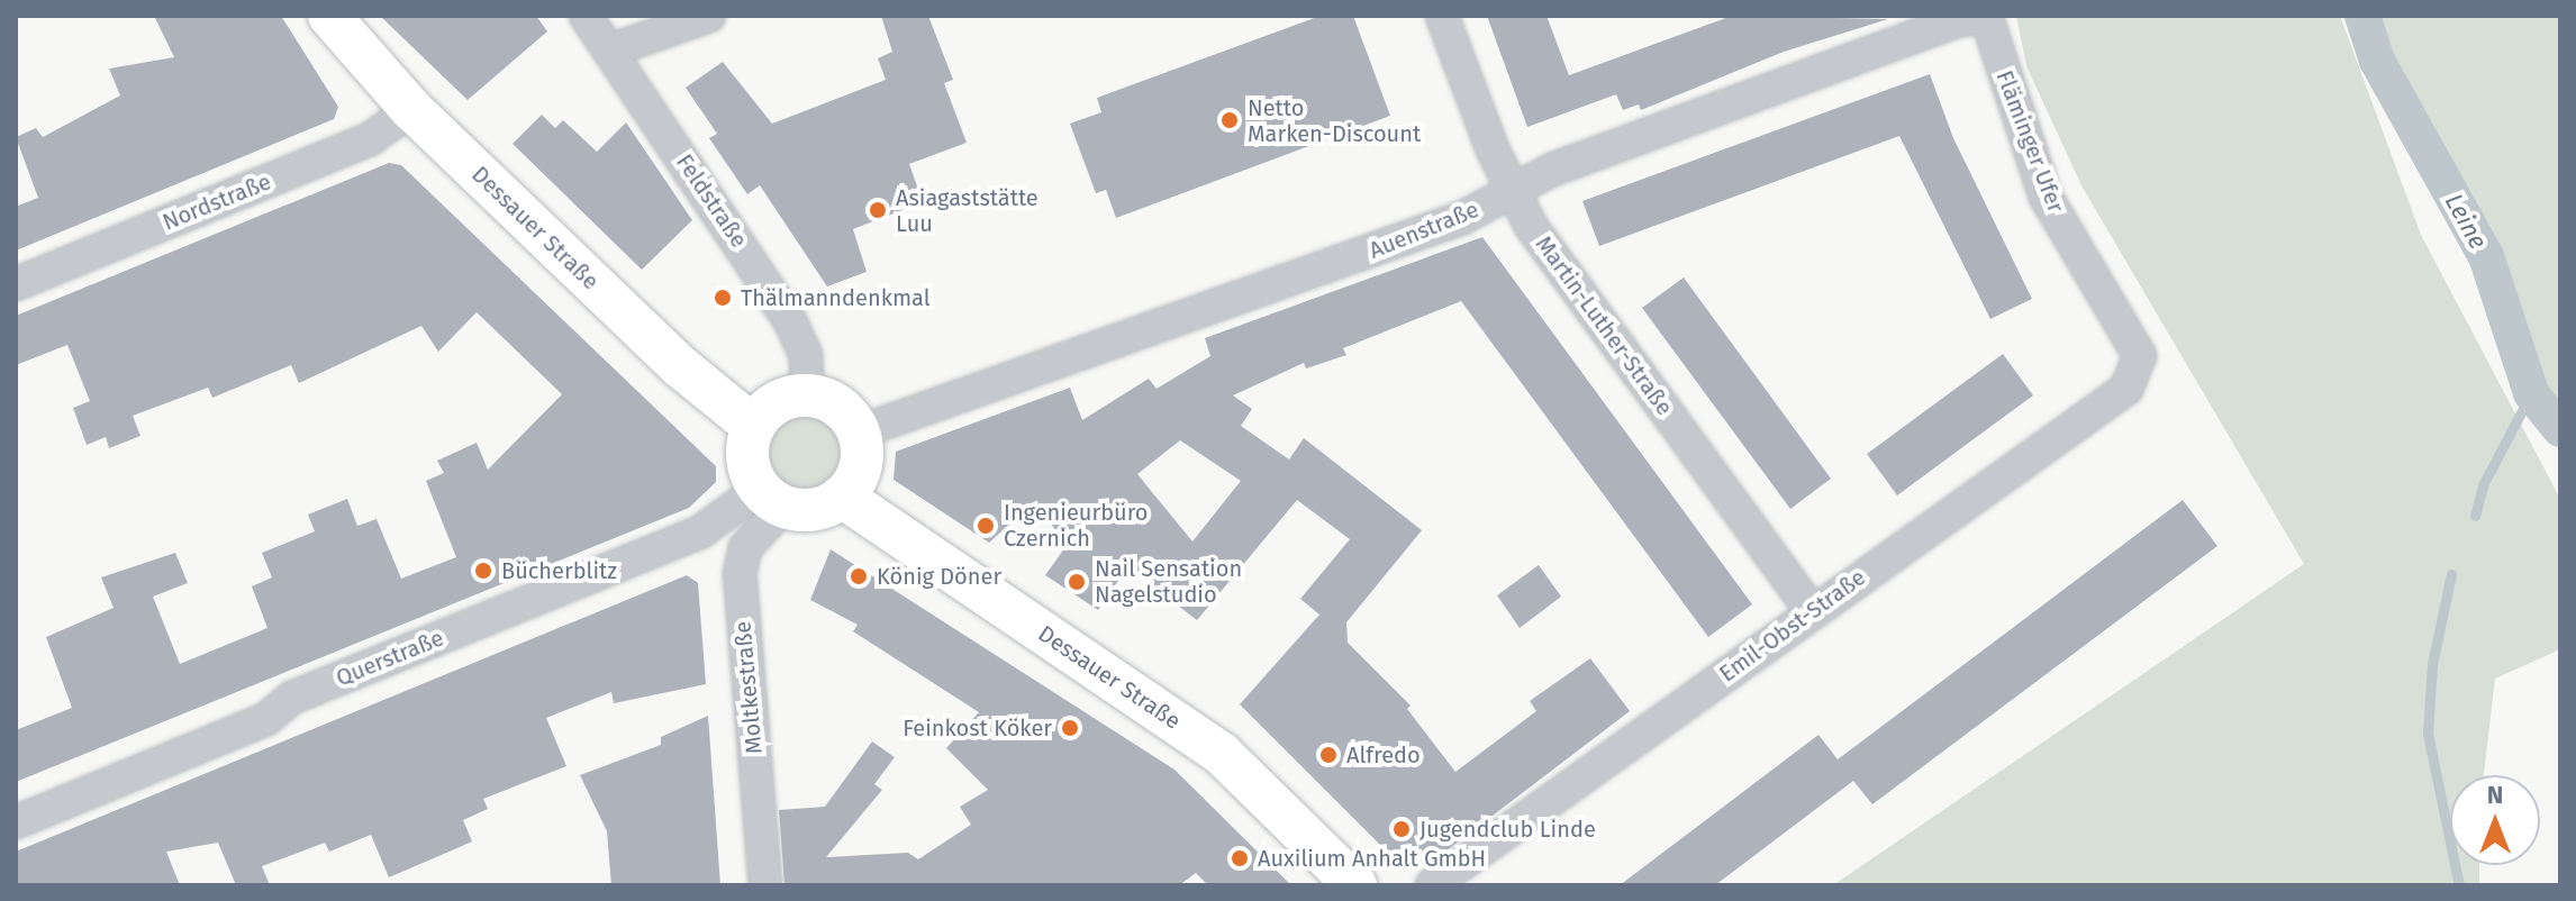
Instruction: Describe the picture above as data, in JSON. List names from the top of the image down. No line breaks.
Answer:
{"streets":{"street":["Fläminger Ufer","Feldstraße","Nordstraße","Dessauer Straße","Auenstraße","Martin-Luther-Straße","Emil-Obst-Straße","Querstraße","Moltkestraße"]},"crossings":[["Fläminger Ufer","Auenstraße"],["Fläminger Ufer","Emil-Obst-Straße"],["Feldstraße","Dessauer Straße"],["Feldstraße","Auenstraße"],["Feldstraße","Querstraße"],["Feldstraße","Moltkestraße"],["Nordstraße","Dessauer Straße"],["Dessauer Straße","Auenstraße"],["Dessauer Straße","Querstraße"],["Dessauer Straße","Moltkestraße"],["Auenstraße","Martin-Luther-Straße"],["Auenstraße","Querstraße"],["Auenstraße","Moltkestraße"],["Martin-Luther-Straße","Emil-Obst-Straße"],["Querstraße","Moltkestraße"]],"water":["Leine"],"places":["Netto Marken-Discount","Asiagaststätte Luu","Thälmanndenkmal","Ingenieurbüro Czernich","Bücherblitz","König Döner","Nail Sensation Nagelstudio","Feinkost Köker","Alfredo","Jugendclub Linde","Auxilium Anhalt GmbH"],"north":"top"}
